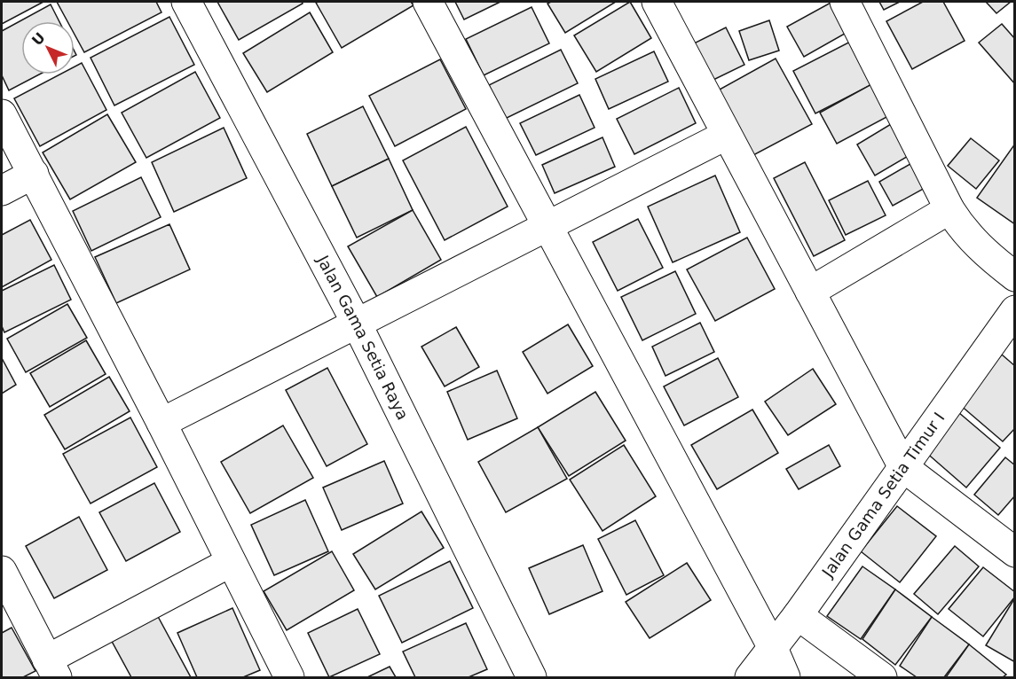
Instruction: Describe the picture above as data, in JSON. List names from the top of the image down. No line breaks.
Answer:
{"streets":{"street":["Jalan Gama Setia Raya","Jalan Gama Setia Timur I"]},"north":"top left"}
